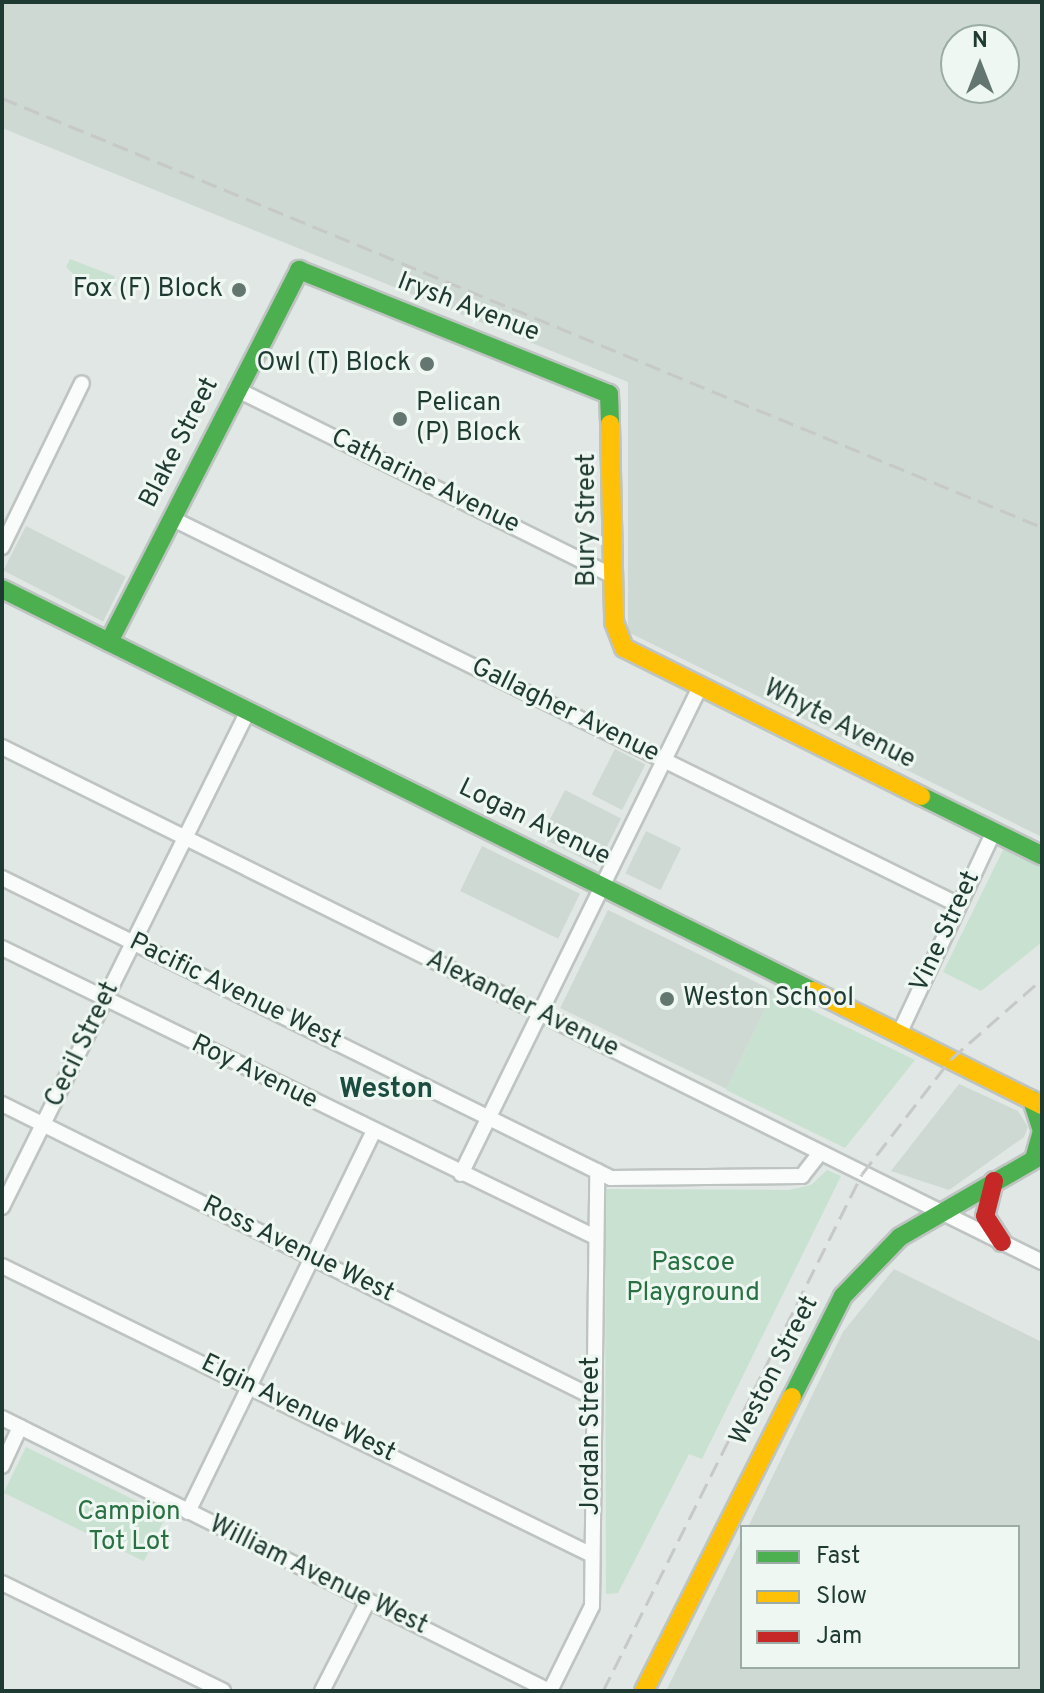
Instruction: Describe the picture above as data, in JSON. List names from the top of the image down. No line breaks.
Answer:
{"streets":{"main road":["Irysh Avenue","Blake Street","Bury Street","Whyte Avenue","Logan Avenue","Weston Street"],"street":["Catharine Avenue","Gallagher Avenue","Vine Street","Pacific Avenue West","Alexander Avenue","Cecil Street","Roy Avenue","Ross Avenue West","Elgin Avenue West","Jordan Street","William Avenue West"]},"crossings":[["Irysh Avenue","Blake Street"],["Irysh Avenue","Bury Street"],["Blake Street","Catharine Avenue"],["Blake Street","Gallagher Avenue"],["Blake Street","Logan Avenue"],["Catharine Avenue","Bury Street"],["Bury Street","Whyte Avenue"],["Gallagher Avenue","Vine Street"],["Whyte Avenue","Vine Street"],["Logan Avenue","Vine Street"],["Logan Avenue","Cecil Street"],["Pacific Avenue West","Alexander Avenue"],["Pacific Avenue West","Cecil Street"],["Pacific Avenue West","Jordan Street"],["Alexander Avenue","Cecil Street"],["Alexander Avenue","Weston Street"],["Cecil Street","Roy Avenue"],["Cecil Street","Ross Avenue West"],["Roy Avenue","Jordan Street"],["Ross Avenue West","Jordan Street"],["Elgin Avenue West","Jordan Street"],["Jordan Street","William Avenue West"]],"districts":["Weston"],"parks":["Pascoe Playground","Campion Tot Lot"],"places":["Fox (F) Block","Owl (T) Block","Pelican (P) Block","Weston School"],"legend":["Fast","Slow","Jam"],"north":"top"}
